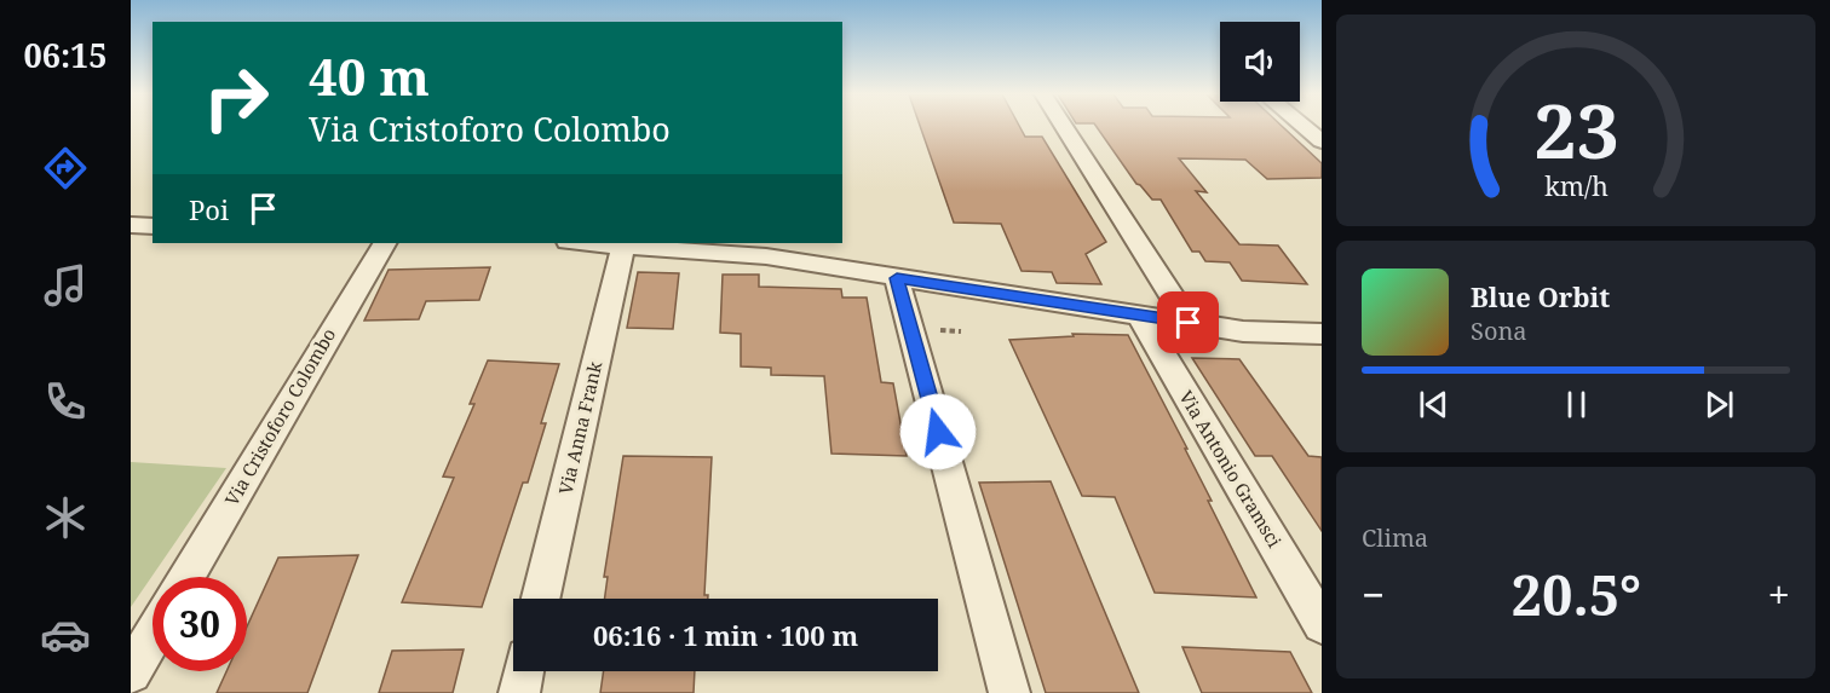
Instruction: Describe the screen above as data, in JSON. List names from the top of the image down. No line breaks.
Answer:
{"streets":{"street":["Via Cristoforo Colombo","Via Anna Frank","Via Antonio Gramsci"]},"page":{"tabs":"06:15","turn":["40 m","Via Cristoforo Colombo"],"then":"Poi","song":["Blue Orbit","Sona"],"tile":"Clima","heat":["−","20.5°","+"],"limit":"30","trip":"06:16 · 1 min · 100 m","gauge":["23","km/h"]}}
